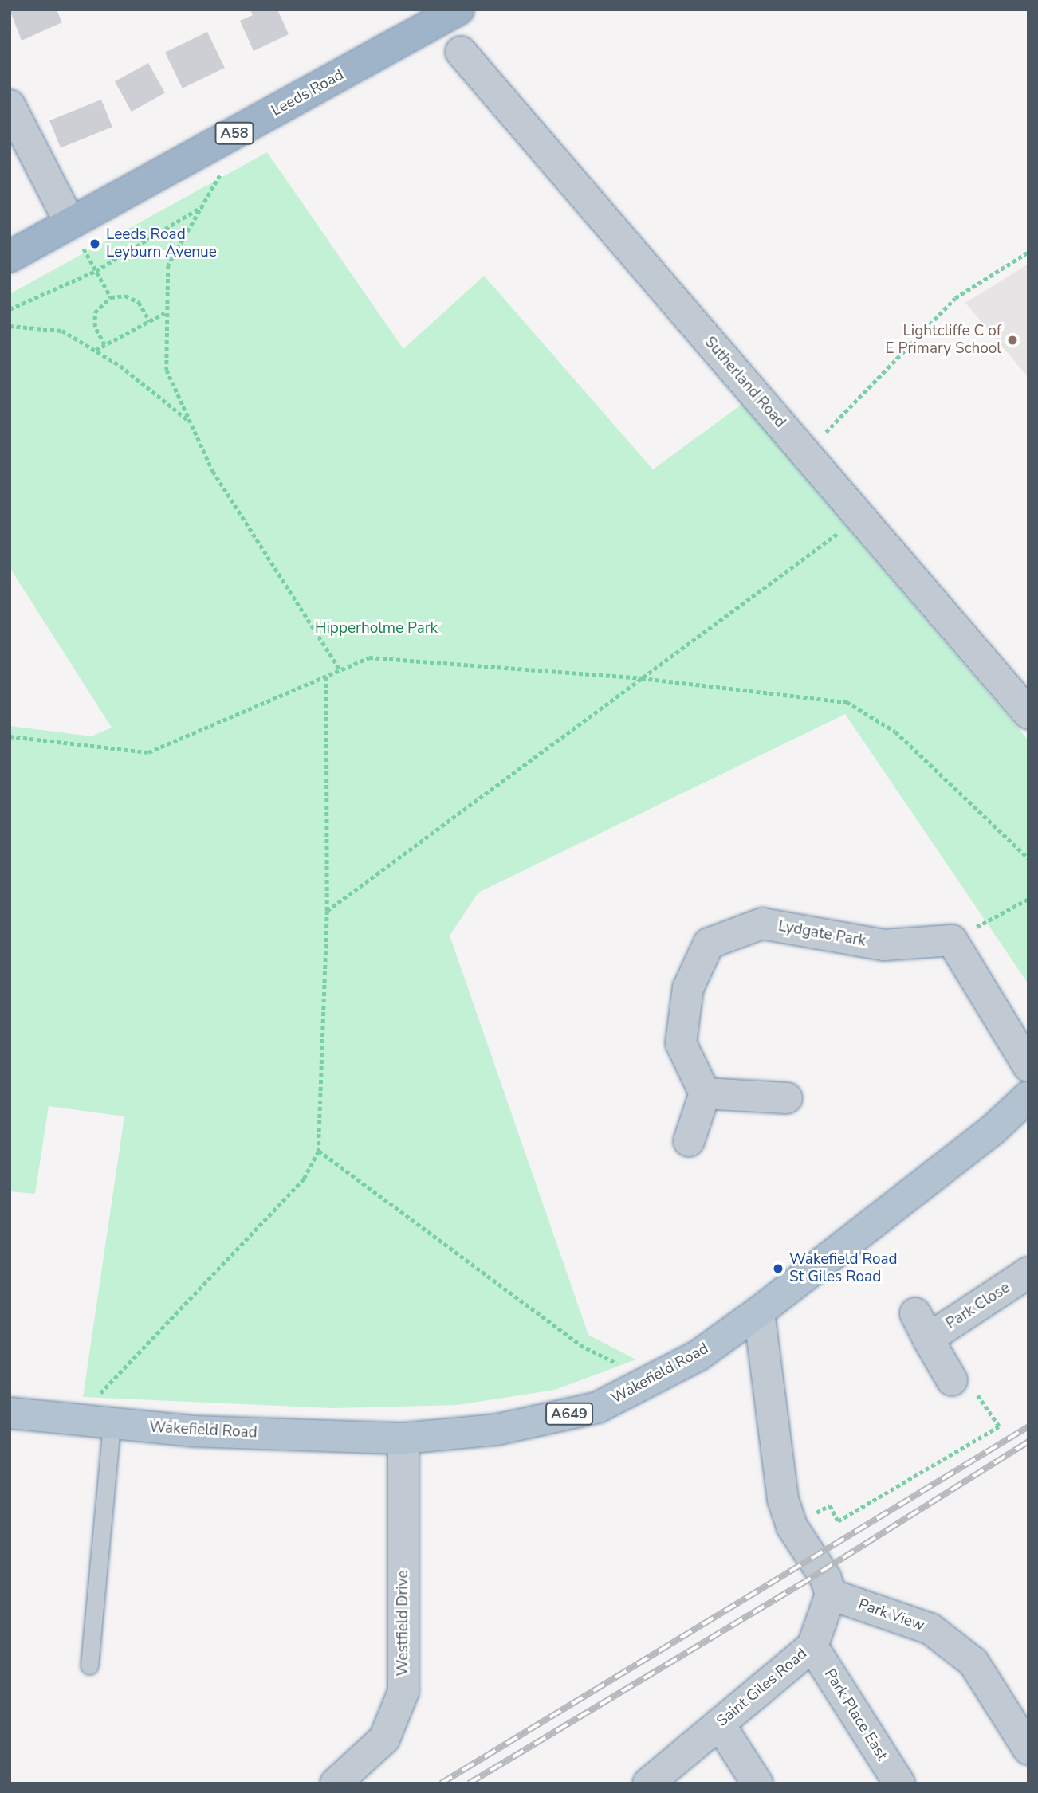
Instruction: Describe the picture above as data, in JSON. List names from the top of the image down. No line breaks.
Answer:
{"streets":{"highway":["Leeds Road","A58"],"main road":["Wakefield Road","A649"],"street":["Sutherland Road","Lydgate Park","Park Close","Park View","Westfield Drive","Saint Giles Road","Park Place East"]},"crossings":[["Wakefield Road","Westfield Drive"],["Park View","Saint Giles Road"],["Saint Giles Road","Park Place East"]],"parks":["Hipperholme Park"],"places":["Leeds Road Leyburn Avenue","Lightcliffe C of E Primary School","Wakefield Road St Giles Road"]}
